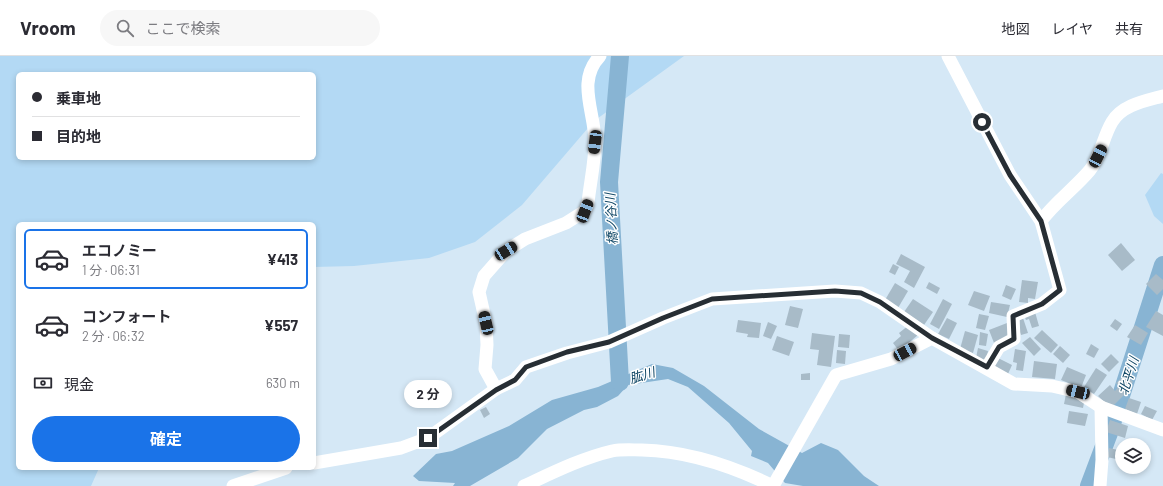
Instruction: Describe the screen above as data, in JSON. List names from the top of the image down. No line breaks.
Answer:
{"water":["橋ノ谷川","肱川","北平川"],"page":{"header":"Vroom","search":"ここで検索","nav":["地図","レイヤ","共有"],"banner":["乗車地","目的地"],"list":[{"name":"エコノミー","note":"1 分 · 06:31","value":"¥413"},{"name":"コンフォート","note":"2 分 · 06:32","value":"¥557"}],"pay":["現金","630 m"],"bubble":"2 分","buttons":"確定"}}
